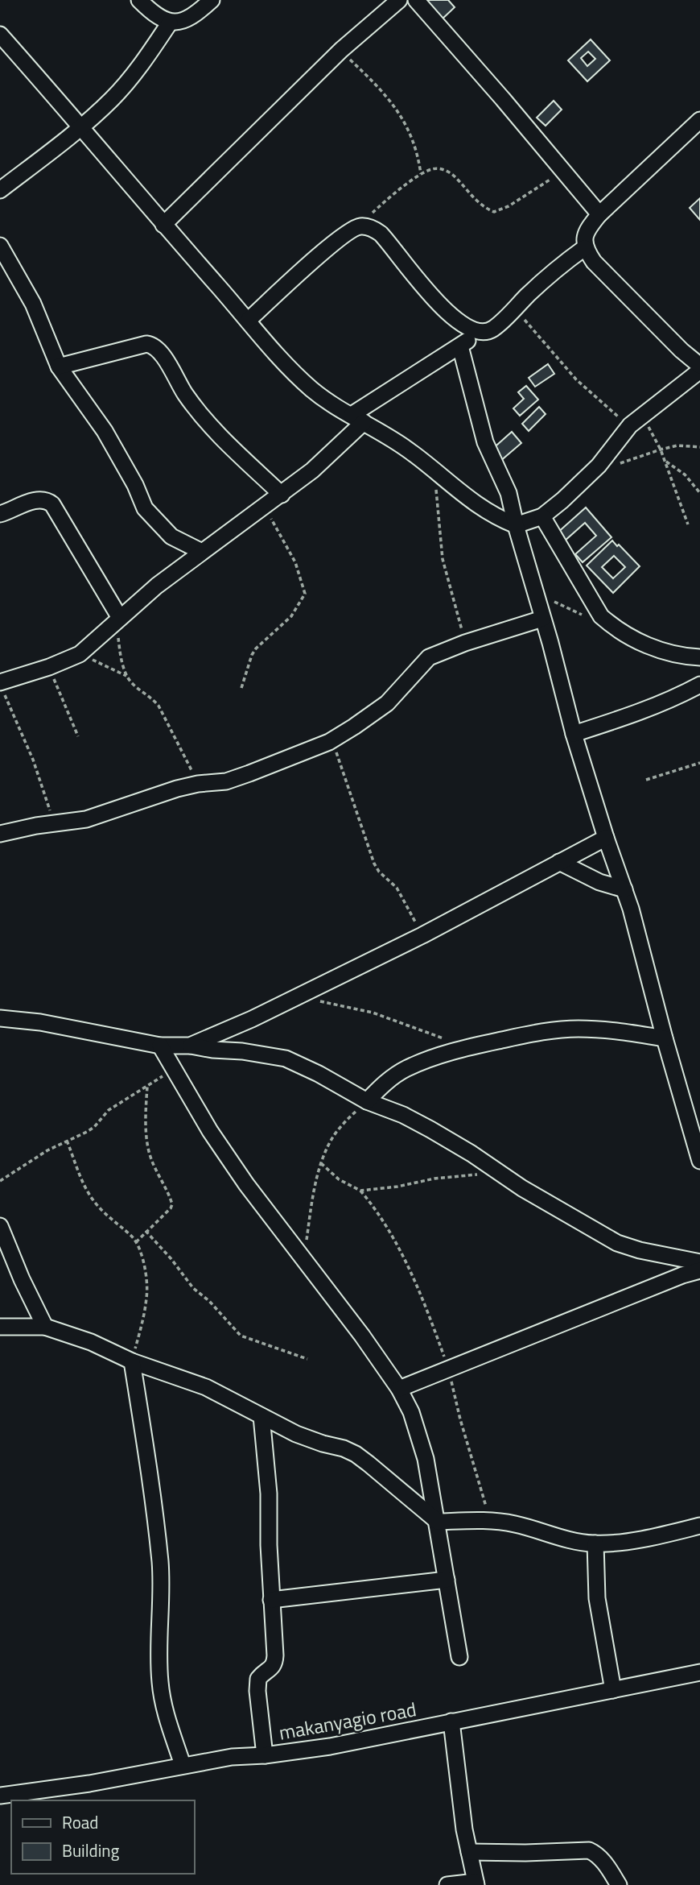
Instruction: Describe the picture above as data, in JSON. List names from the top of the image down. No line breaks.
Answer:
{"streets":{"street":["makanyagio road"]},"legend":["Road","Building"]}
